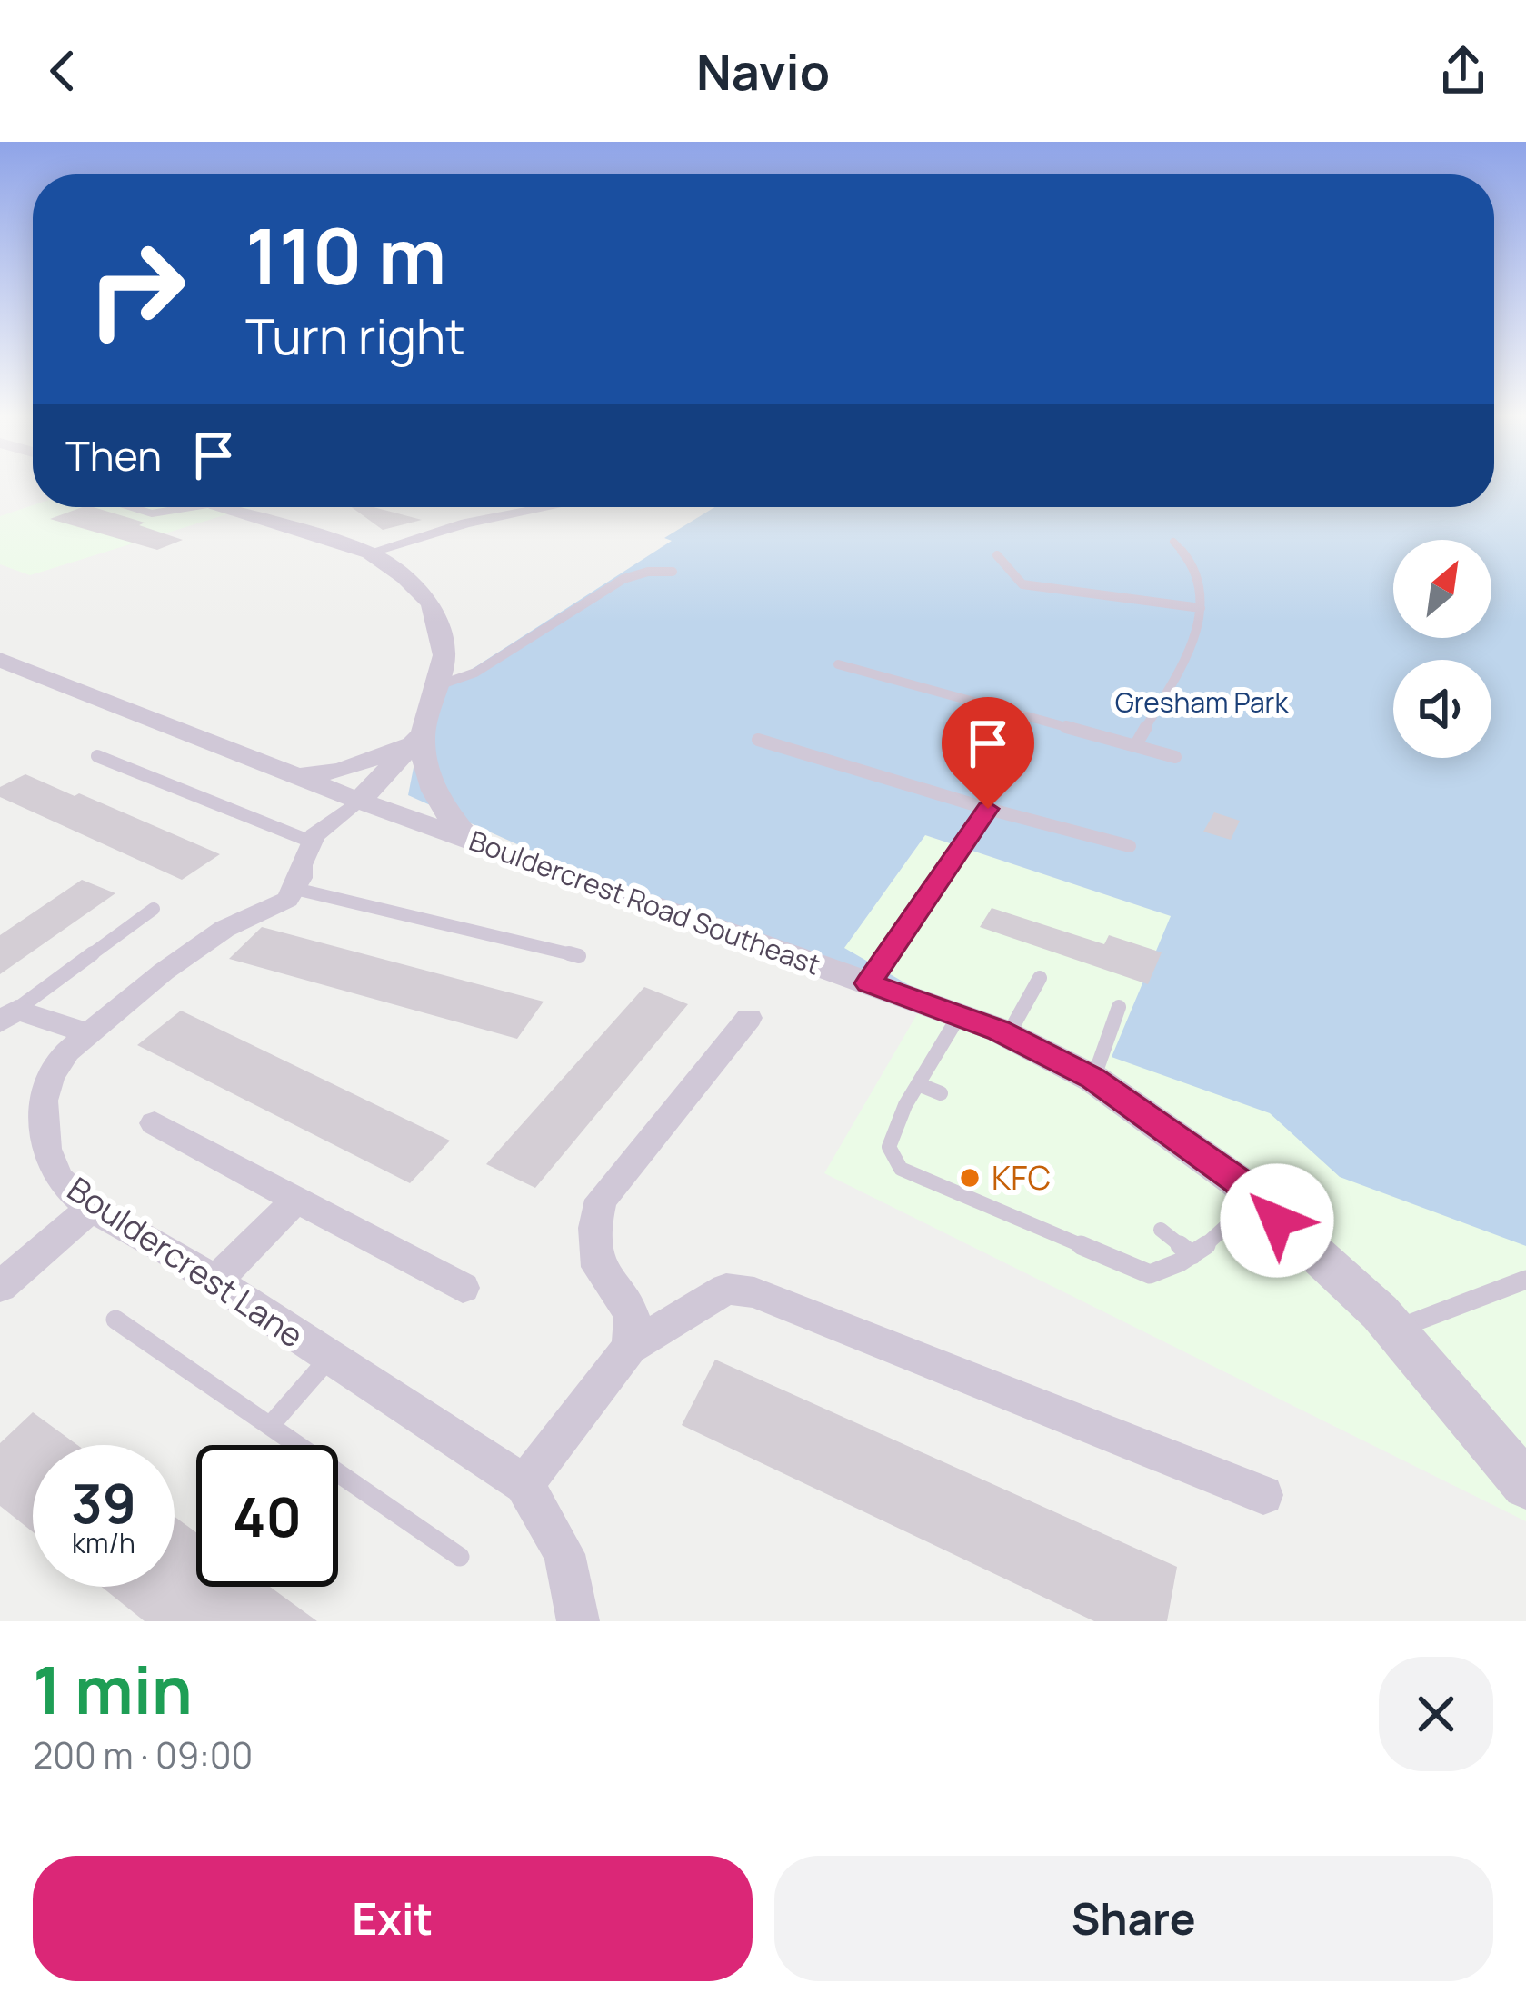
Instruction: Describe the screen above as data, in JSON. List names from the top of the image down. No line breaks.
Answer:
{"streets":{"street":["Bouldercrest Road Southeast","Bouldercrest Lane"]},"parks":["Gresham Park"],"places":["KFC"],"north":"top right","page":{"header":"Navio","turn":["110 m","Turn right"],"then":"Then","speed":"39 km/h","limit":"40","heading":["1 min","200 m · 09:00"],"buttons":["Exit","Share"]}}
